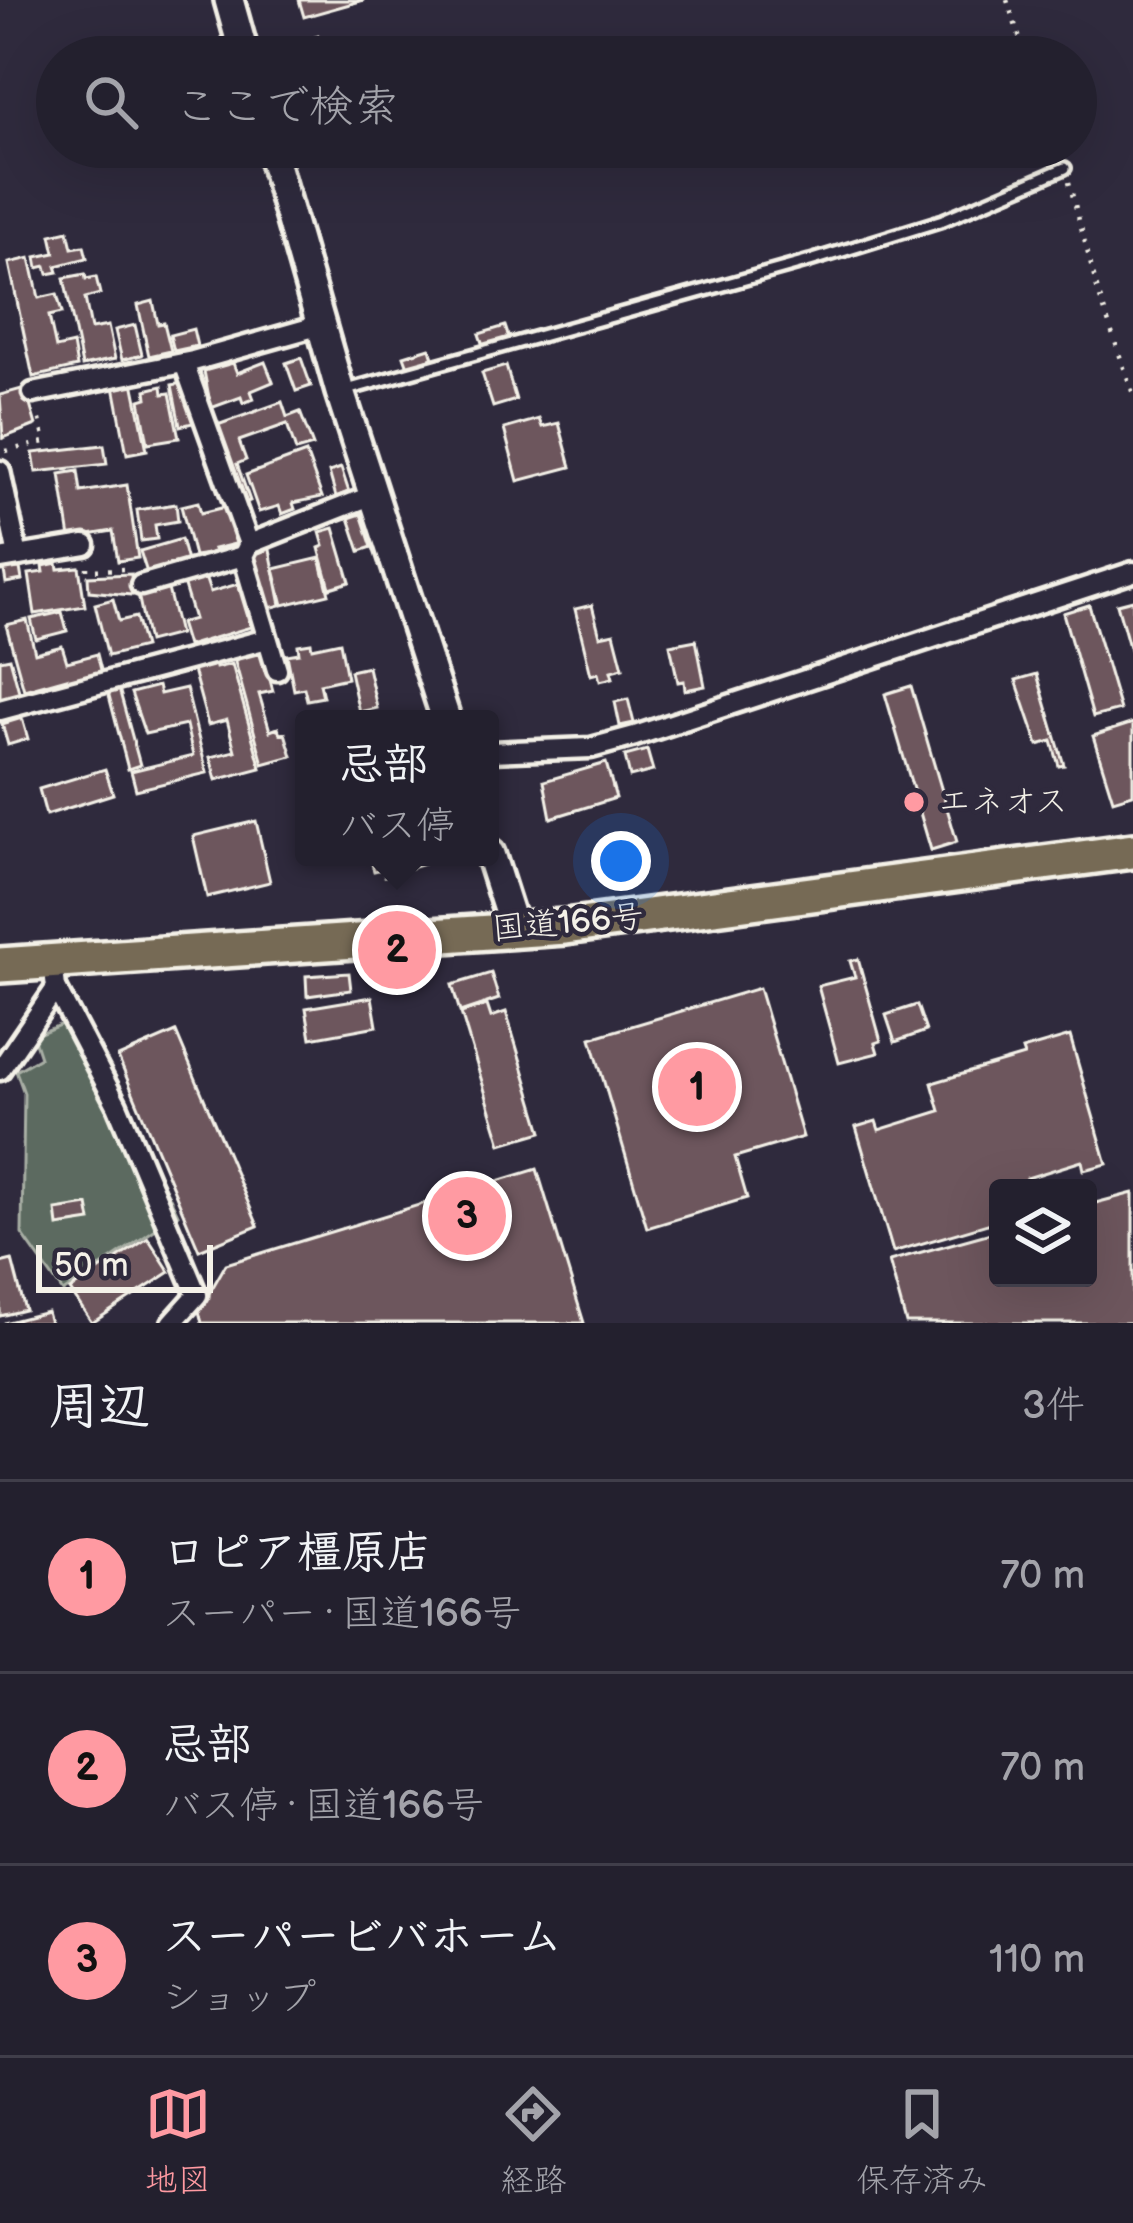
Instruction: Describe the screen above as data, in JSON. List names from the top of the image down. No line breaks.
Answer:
{"streets":{"highway":["国道166号"]},"places":["エネオス"],"scale_bar":"50 m","page":{"search":"ここで検索","popup":["忌部","バス停"],"pins":["2","1","3"],"scale":"50 m","heading":["周辺","3件"],"list":[{"mark":"1","name":"ロピア橿原店","note":"スーパー · 国道166号","value":"70 m"},{"mark":"2","name":"忌部","note":"バス停 · 国道166号","value":"70 m"},{"mark":"3","name":"スーパービバホーム","note":"ショップ","value":"110 m"}],"nav":["地図","経路","保存済み"]}}
